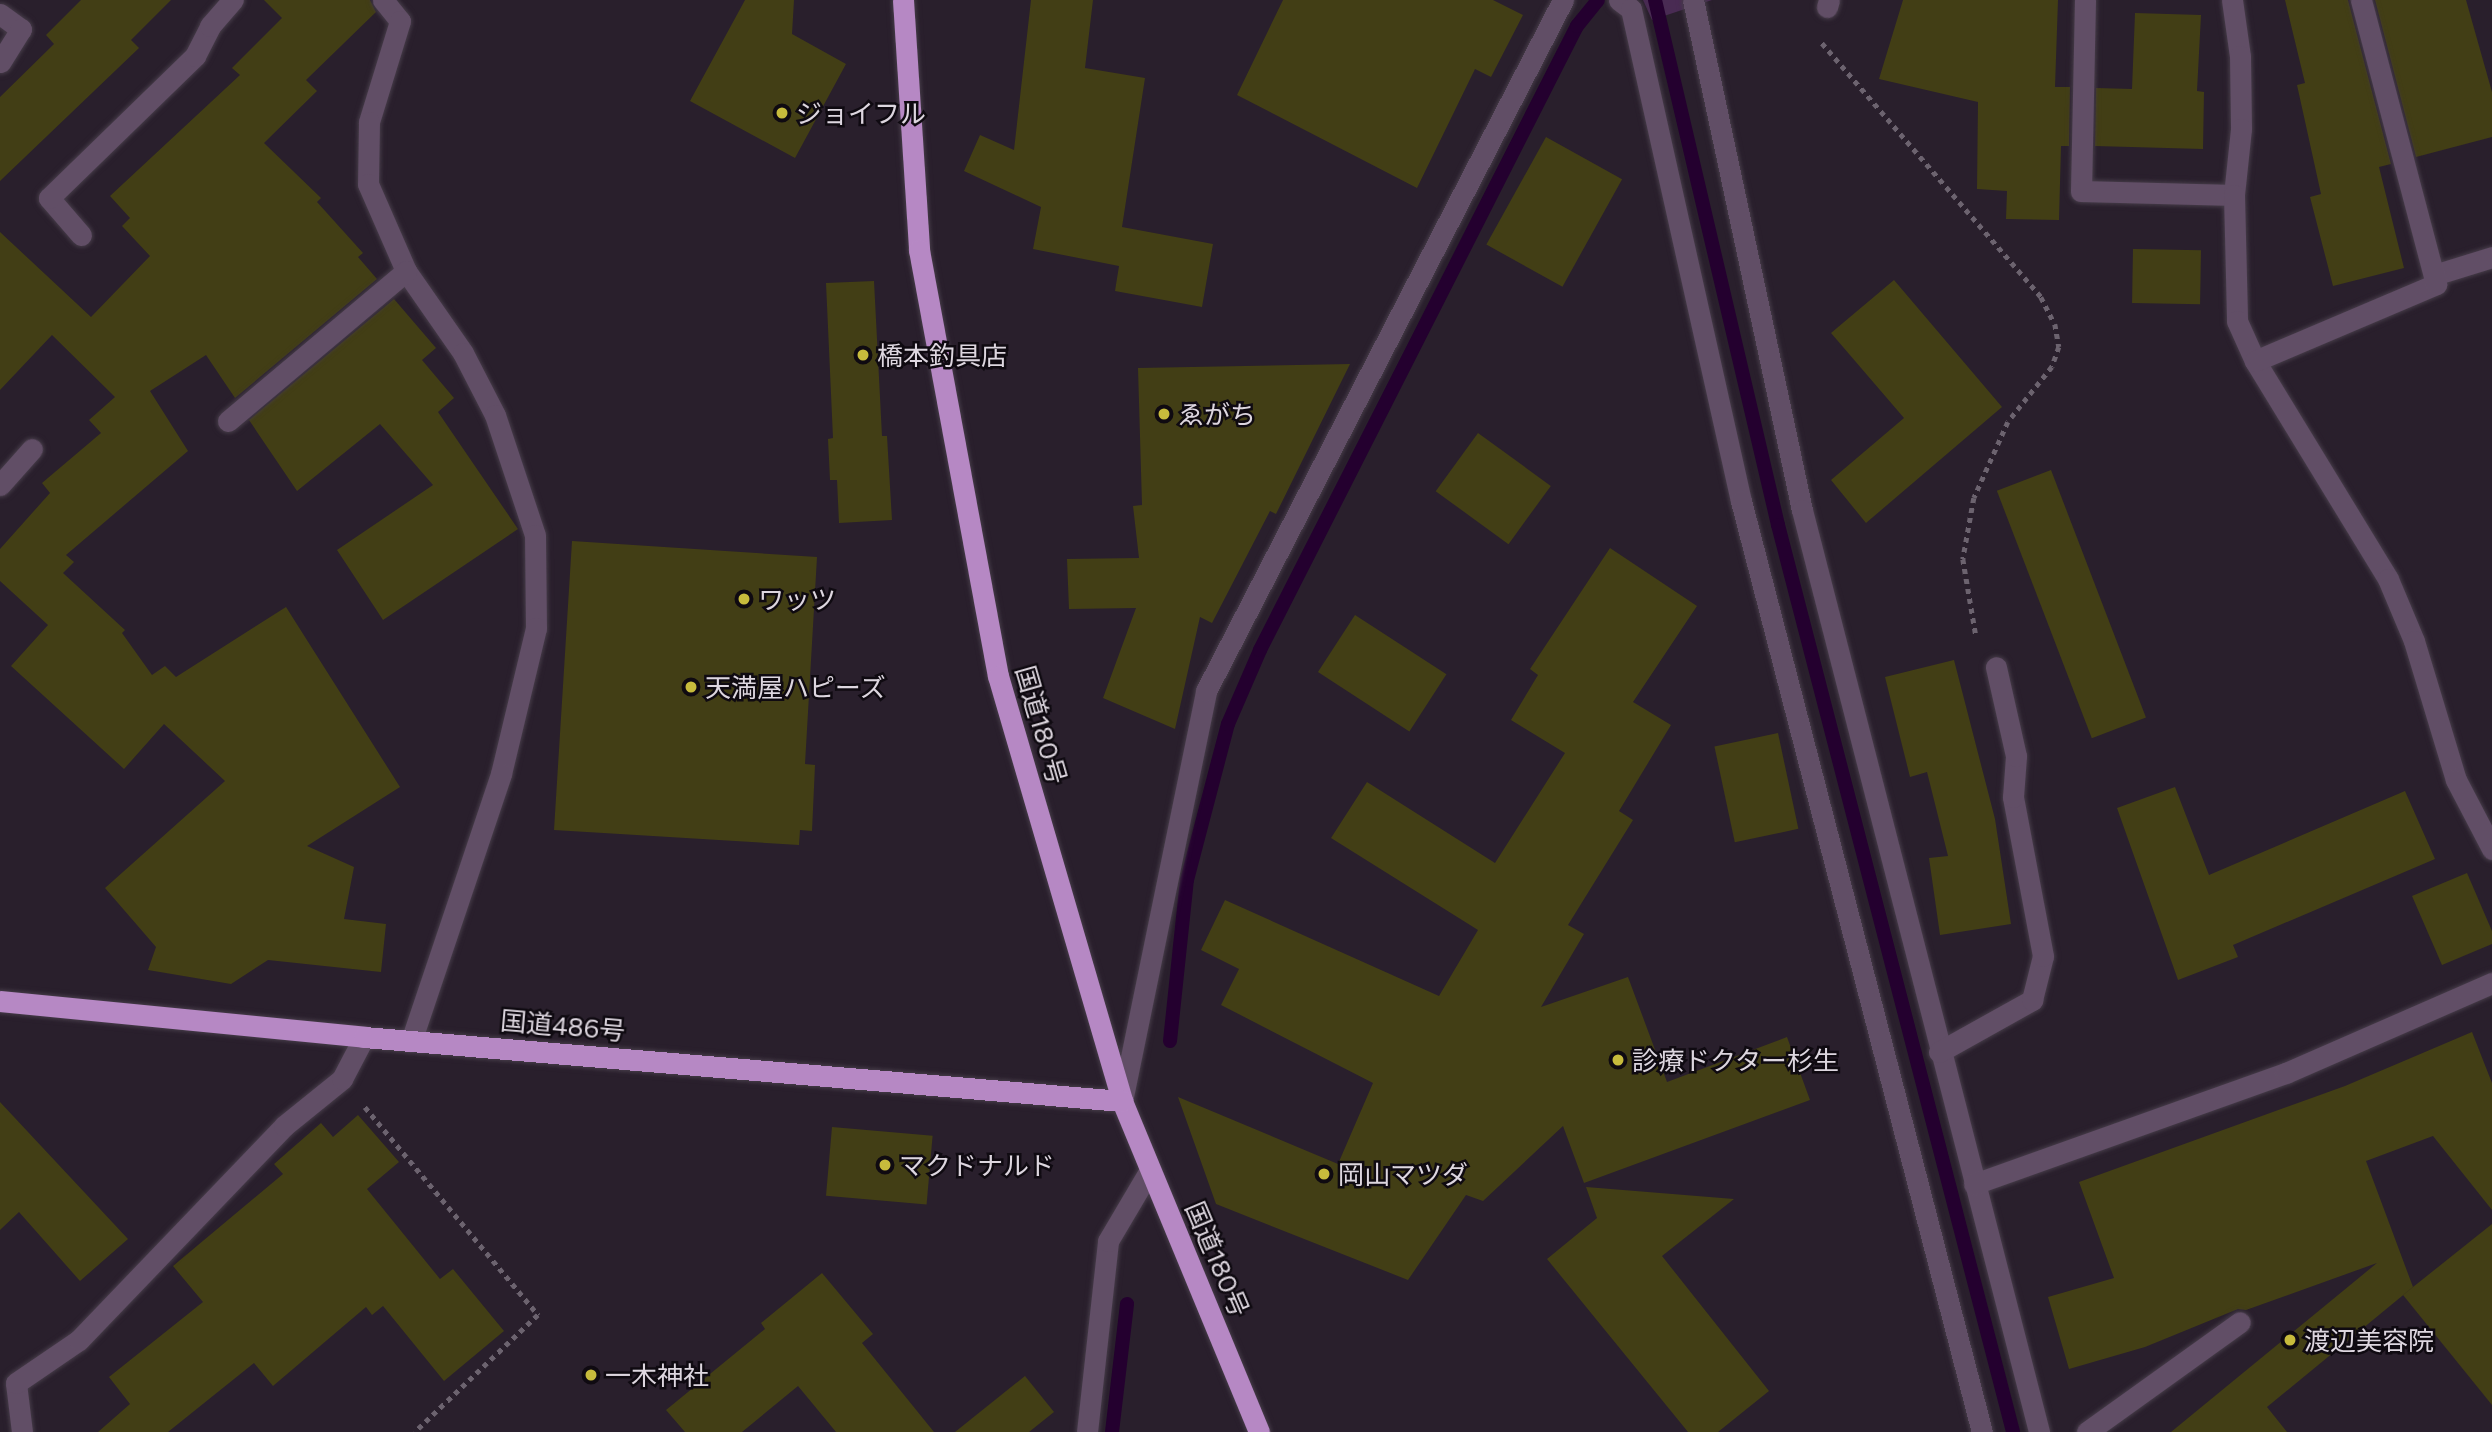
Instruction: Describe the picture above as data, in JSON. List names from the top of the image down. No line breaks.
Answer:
{"streets":{"highway":["国道180号","国道486号"]},"crossings":[["国道180号","国道486号"]],"places":["ジョイフル","橋本釣具店","ゑがち","ワッツ","天満屋ハピーズ","診療ドクター杉生","マクドナルド","岡山マツダ","渡辺美容院","一木神社"]}
